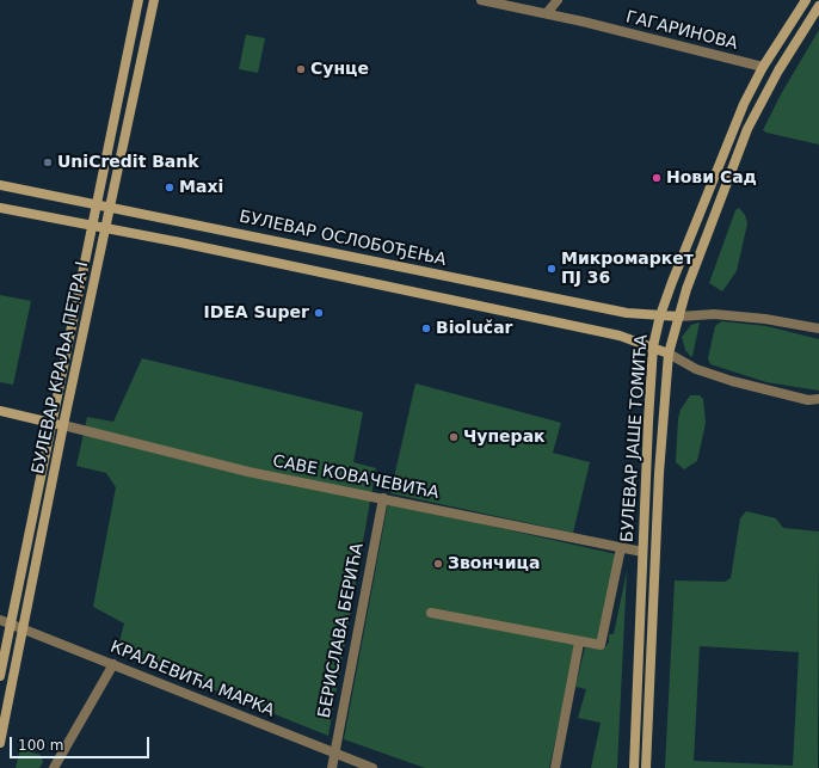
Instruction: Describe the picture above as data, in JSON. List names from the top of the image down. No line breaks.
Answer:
{"streets":{"main road":["БУЛЕВАР ОСЛОБОЂЕЊА","БУЛЕВАР КРАЉА ПЕТРА I","БУЛЕВАР ЈАШЕ ТОМИЋА"],"street":["ГАГАРИНОВА","САВЕ КОВАЧЕВИЋА","БЕРИСЛАВА БЕРИЋА","КРАЉЕВИЋА МАРКА"]},"crossings":[["ГАГАРИНОВА","БУЛЕВАР ЈАШЕ ТОМИЋА"],["БУЛЕВАР ОСЛОБОЂЕЊА","БУЛЕВАР КРАЉА ПЕТРА I"],["БУЛЕВАР ОСЛОБОЂЕЊА","БУЛЕВАР ЈАШЕ ТОМИЋА"],["БУЛЕВАР КРАЉА ПЕТРА I","САВЕ КОВАЧЕВИЋА"],["БУЛЕВАР КРАЉА ПЕТРА I","КРАЉЕВИЋА МАРКА"],["БУЛЕВАР ЈАШЕ ТОМИЋА","САВЕ КОВАЧЕВИЋА"],["САВЕ КОВАЧЕВИЋА","БЕРИСЛАВА БЕРИЋА"],["БЕРИСЛАВА БЕРИЋА","КРАЉЕВИЋА МАРКА"]],"places":["Сунце","UniCredit Bank","Нови Сад","Maxi","Микромаркет ПЈ 36","IDEA Super","Biolučar","Чуперак","Звончица"],"scale_bar":"100 m"}
